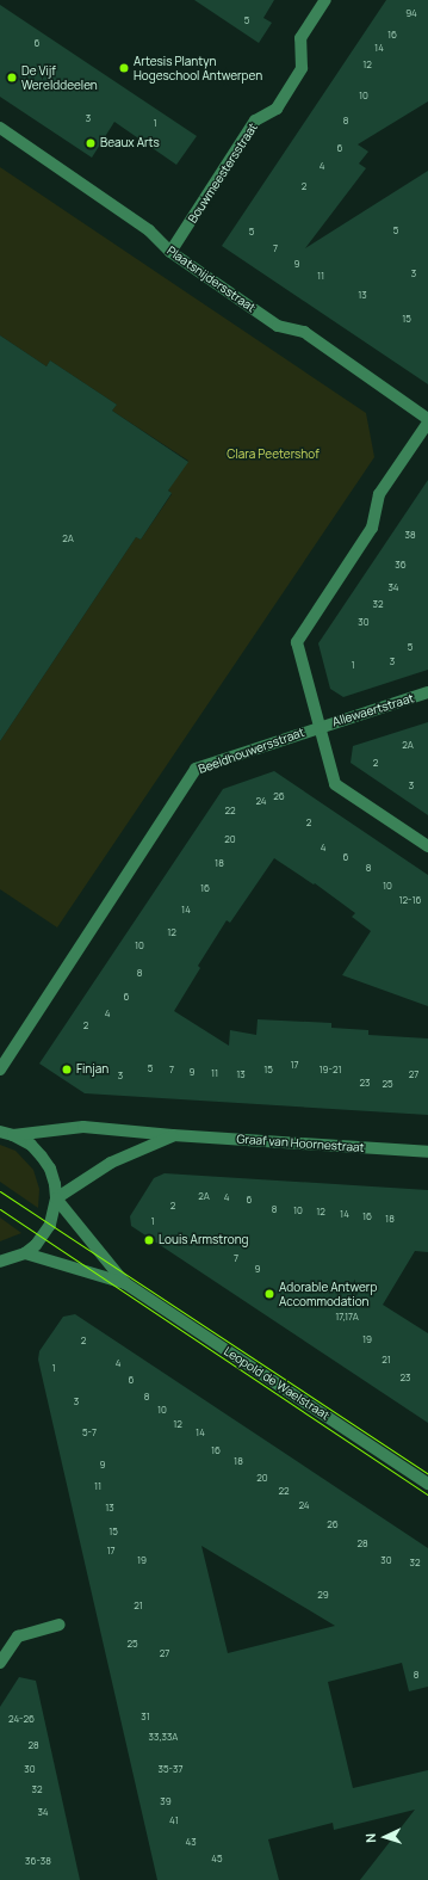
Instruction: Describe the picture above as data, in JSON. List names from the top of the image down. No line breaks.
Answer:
{"streets":{"street":["Bouwmeestersstraat","Plaatsnijdersstraat","Allewaertstraat","Beeldhouwersstraat","Graaf van Hoornestraat","Leopold de Waelstraat"]},"crossings":[["Bouwmeestersstraat","Plaatsnijdersstraat"],["Plaatsnijdersstraat","Beeldhouwersstraat"],["Allewaertstraat","Beeldhouwersstraat"],["Graaf van Hoornestraat","Leopold de Waelstraat"]],"parks":["Clara Peetershof"],"places":["Artesis Plantyn Hogeschool Antwerpen","De Vijf Werelddeelen","Beaux Arts","Finjan","Louis Armstrong","Adorable Antwerp Accommodation"],"house_numbers":["94","5","16","6","14","12","10","3","8","1","6","4","2","5","5","7","9","3","11","13","15","38","2A","36","34","32","30","5","3","1","2A","2","3","26","24","22","2","20","4","6","18","8","10","16","12-16","14","12","10","8","6","4","2","17","5","7","15","19-21","9","11","13","27","3","23","25","2A","4","6","2","8","10","12","14","16","18","1","7","9","17,17A","19","2","21","4","1","23","6","8","3","10","12","5-7","14","16","18","9","20","11","22","24","13","26","15","28","17","19","30","32","29","21","25","27","8","31","24-26","33,33A","28","30","35-37","32","39","34","41","43","45","36-38"],"north":"left"}
